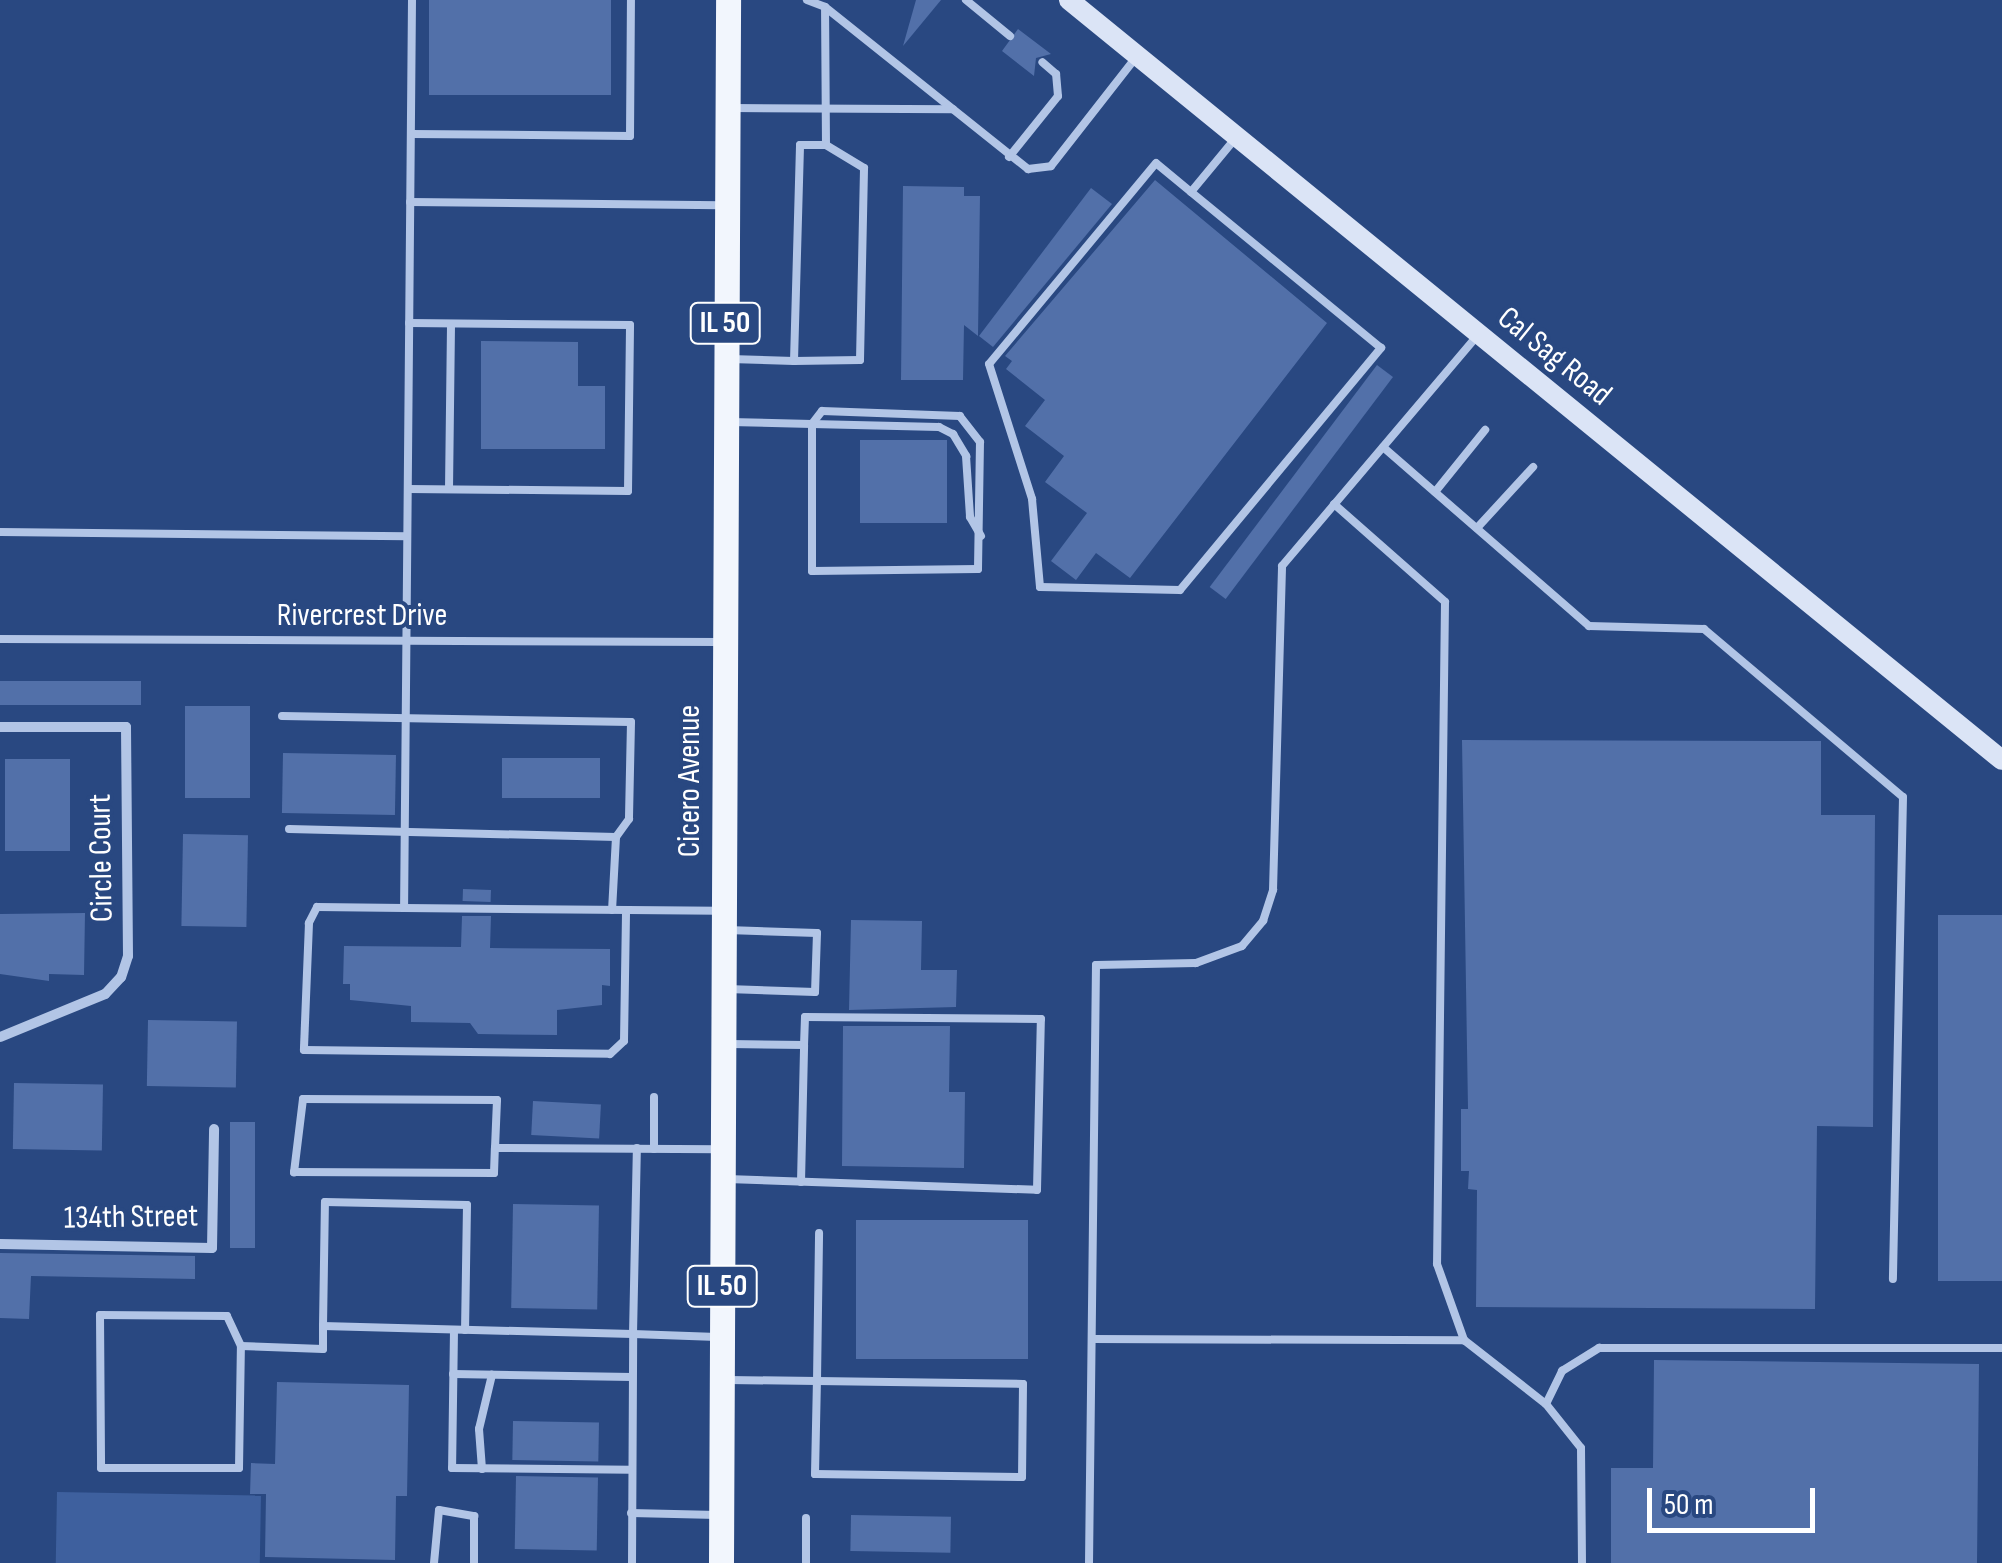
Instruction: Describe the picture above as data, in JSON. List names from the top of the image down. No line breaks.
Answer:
{"streets":{"main road":["IL 50","Cicero Avenue"],"street":["Cal Sag Road","Circle Court","134th Street"],"lane":["Rivercrest Drive"]},"crossings":[["Rivercrest Drive","Cicero Avenue"]],"scale_bar":"50 m"}
